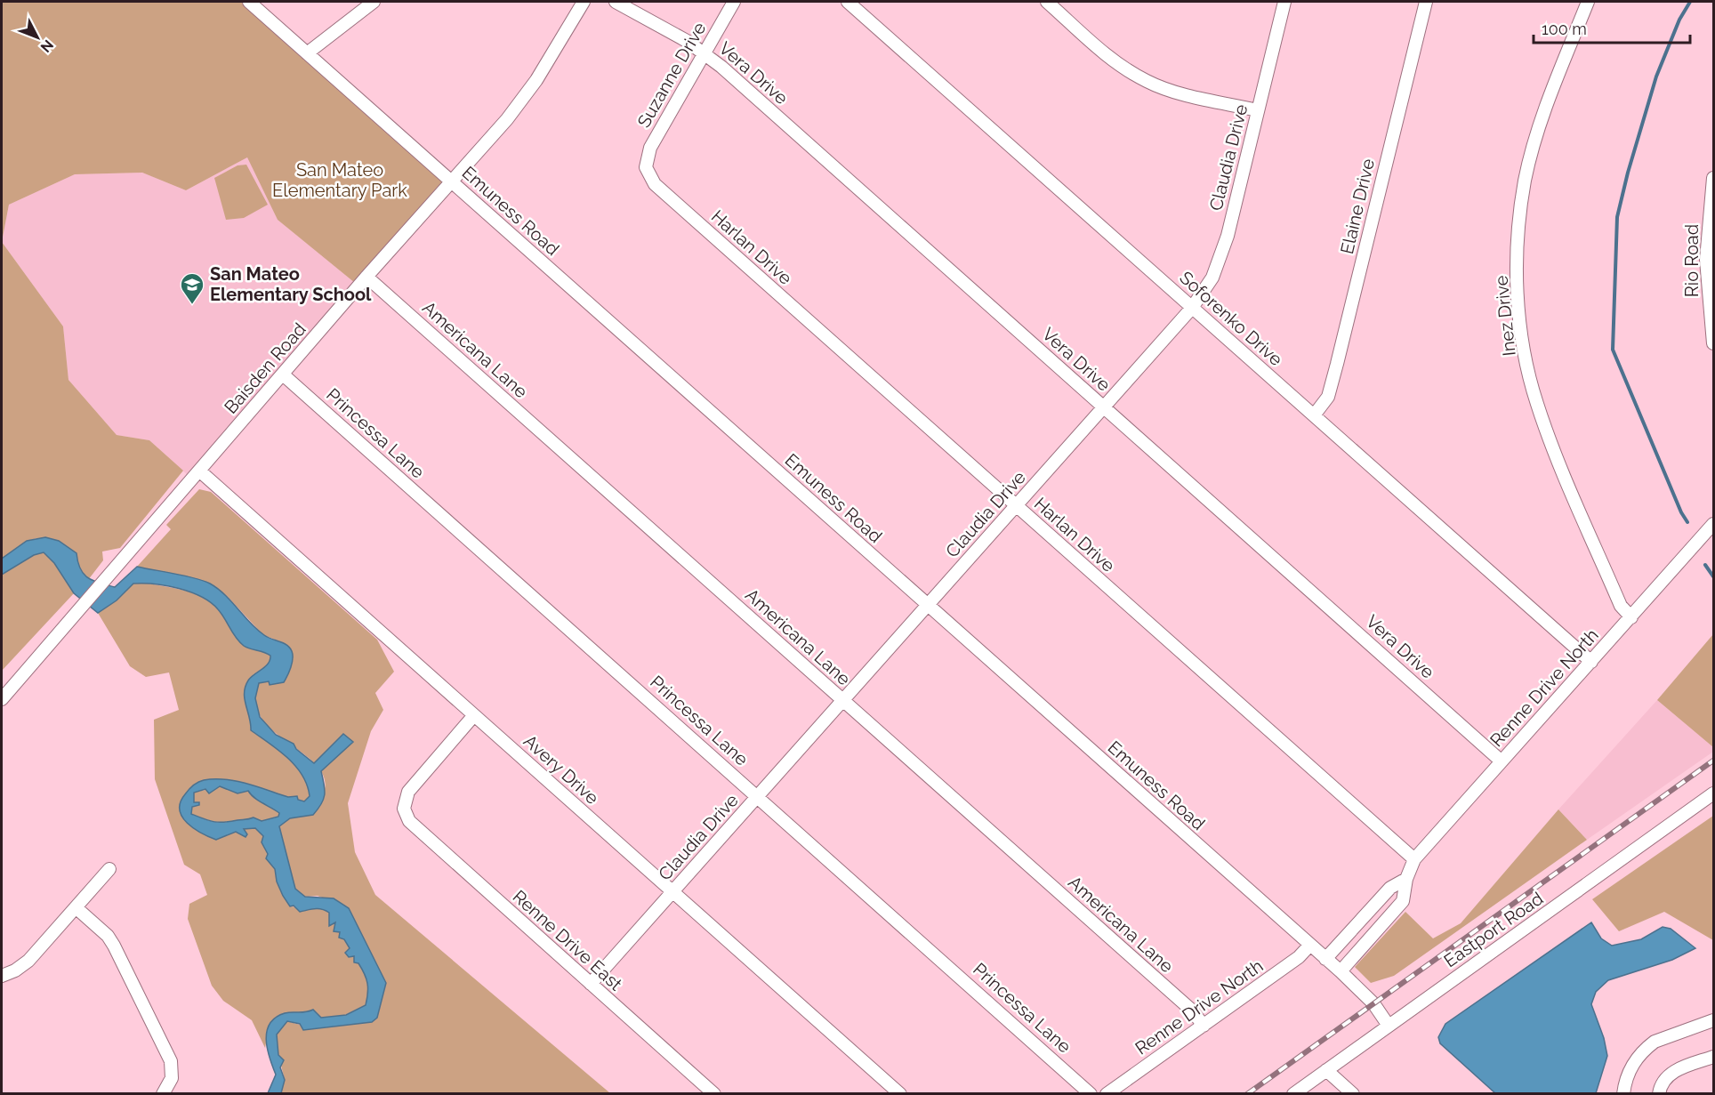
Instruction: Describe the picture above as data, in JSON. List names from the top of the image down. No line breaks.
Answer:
{"streets":{"street":["Vera Drive","Suzanne Drive","Claudia Drive","Elaine Drive","Emuness Road","Harlan Drive","Rio Road","Inez Drive","Soforenko Drive","Americana Lane","Baisden Road","Princessa Lane","Renne Drive North","Avery Drive","Eastport Road","Renne Drive East"]},"crossings":[["Vera Drive","Suzanne Drive"],["Vera Drive","Claudia Drive"],["Vera Drive","Renne Drive North"],["Suzanne Drive","Harlan Drive"],["Claudia Drive","Emuness Road"],["Claudia Drive","Harlan Drive"],["Claudia Drive","Soforenko Drive"],["Claudia Drive","Americana Lane"],["Claudia Drive","Princessa Lane"],["Claudia Drive","Avery Drive"],["Claudia Drive","Renne Drive East"],["Elaine Drive","Soforenko Drive"],["Emuness Road","Baisden Road"],["Emuness Road","Renne Drive North"],["Emuness Road","Eastport Road"],["Harlan Drive","Renne Drive North"],["Inez Drive","Renne Drive North"],["Soforenko Drive","Renne Drive North"],["Americana Lane","Baisden Road"],["Americana Lane","Renne Drive North"],["Baisden Road","Princessa Lane"],["Baisden Road","Avery Drive"],["Avery Drive","Renne Drive East"]],"parks":["San Mateo Elementary Park"],"places":{"school or university":["San Mateo Elementary School"]},"scale_bar":"100 m","north":"bottom right"}
